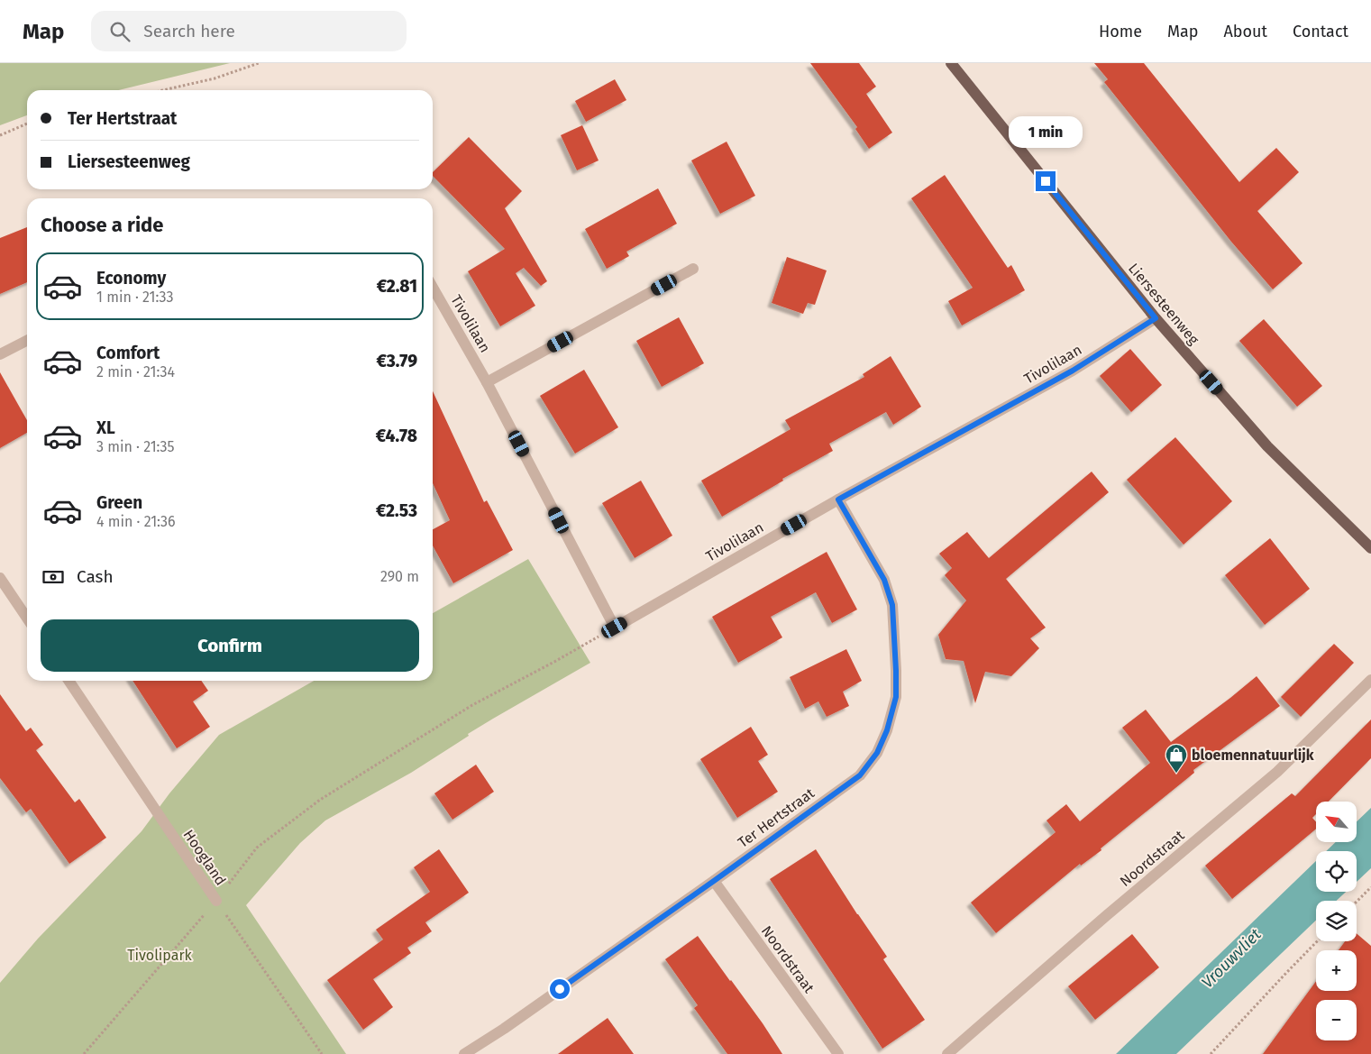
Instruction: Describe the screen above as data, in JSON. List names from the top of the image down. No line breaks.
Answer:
{"streets":{"main road":["Liersesteenweg"],"street":["Tivolilaan","Ter Hertstraat","Hoogland","Noordstraat"]},"crossings":[["Liersesteenweg","Tivolilaan"],["Tivolilaan","Ter Hertstraat"],["Ter Hertstraat","Noordstraat"]],"water":["Vrouwvliet"],"parks":["Tivolipark"],"places":{"shop":["bloemennatuurlijk"]},"north":"top left","page":{"header":"Map","search":"Search here","nav":["Home","Map","About","Contact"],"banner":["Ter Hertstraat","Liersesteenweg"],"bubble":"1 min","heading":"Choose a ride","list":[{"name":"Economy","note":"1 min · 21:33","value":"€2.81"},{"name":"Comfort","note":"2 min · 21:34","value":"€3.79"},{"name":"XL","note":"3 min · 21:35","value":"€4.78"},{"name":"Green","note":"4 min · 21:36","value":"€2.53"}],"pay":["Cash","290 m"],"buttons":"Confirm","map_buttons":["+","−"]}}
